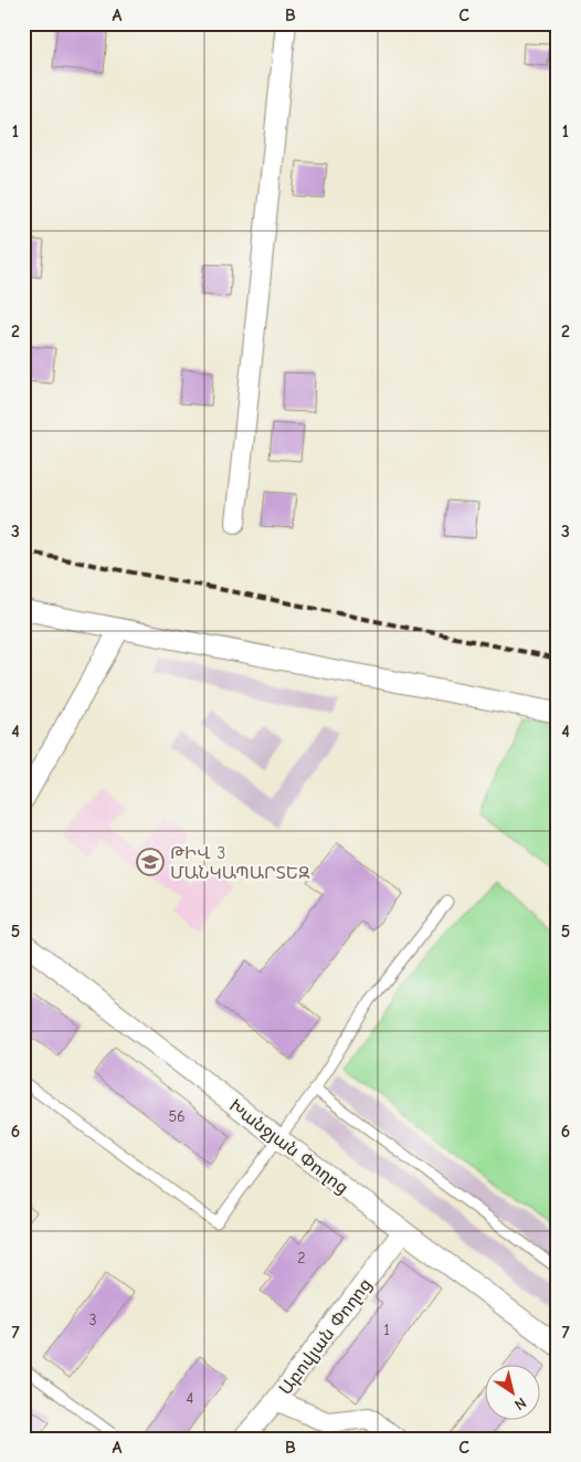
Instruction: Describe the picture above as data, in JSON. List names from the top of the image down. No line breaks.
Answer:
{"streets":{"street":["Խանջյան Փողոց","Աբովյան Փողոց"]},"crossings":[["Խանջյան Փողոց","Աբովյան Փողոց"]],"places":{"school or university":["ԹԻՎ 3 ՄԱՆԿԱՊԱՐՏԵԶ"]},"house_numbers":["56","2","3","1","4"],"north":"bottom right","grid":{"columns":["A","B","C"],"rows":["1","2","3","4","5","6","7"]}}
